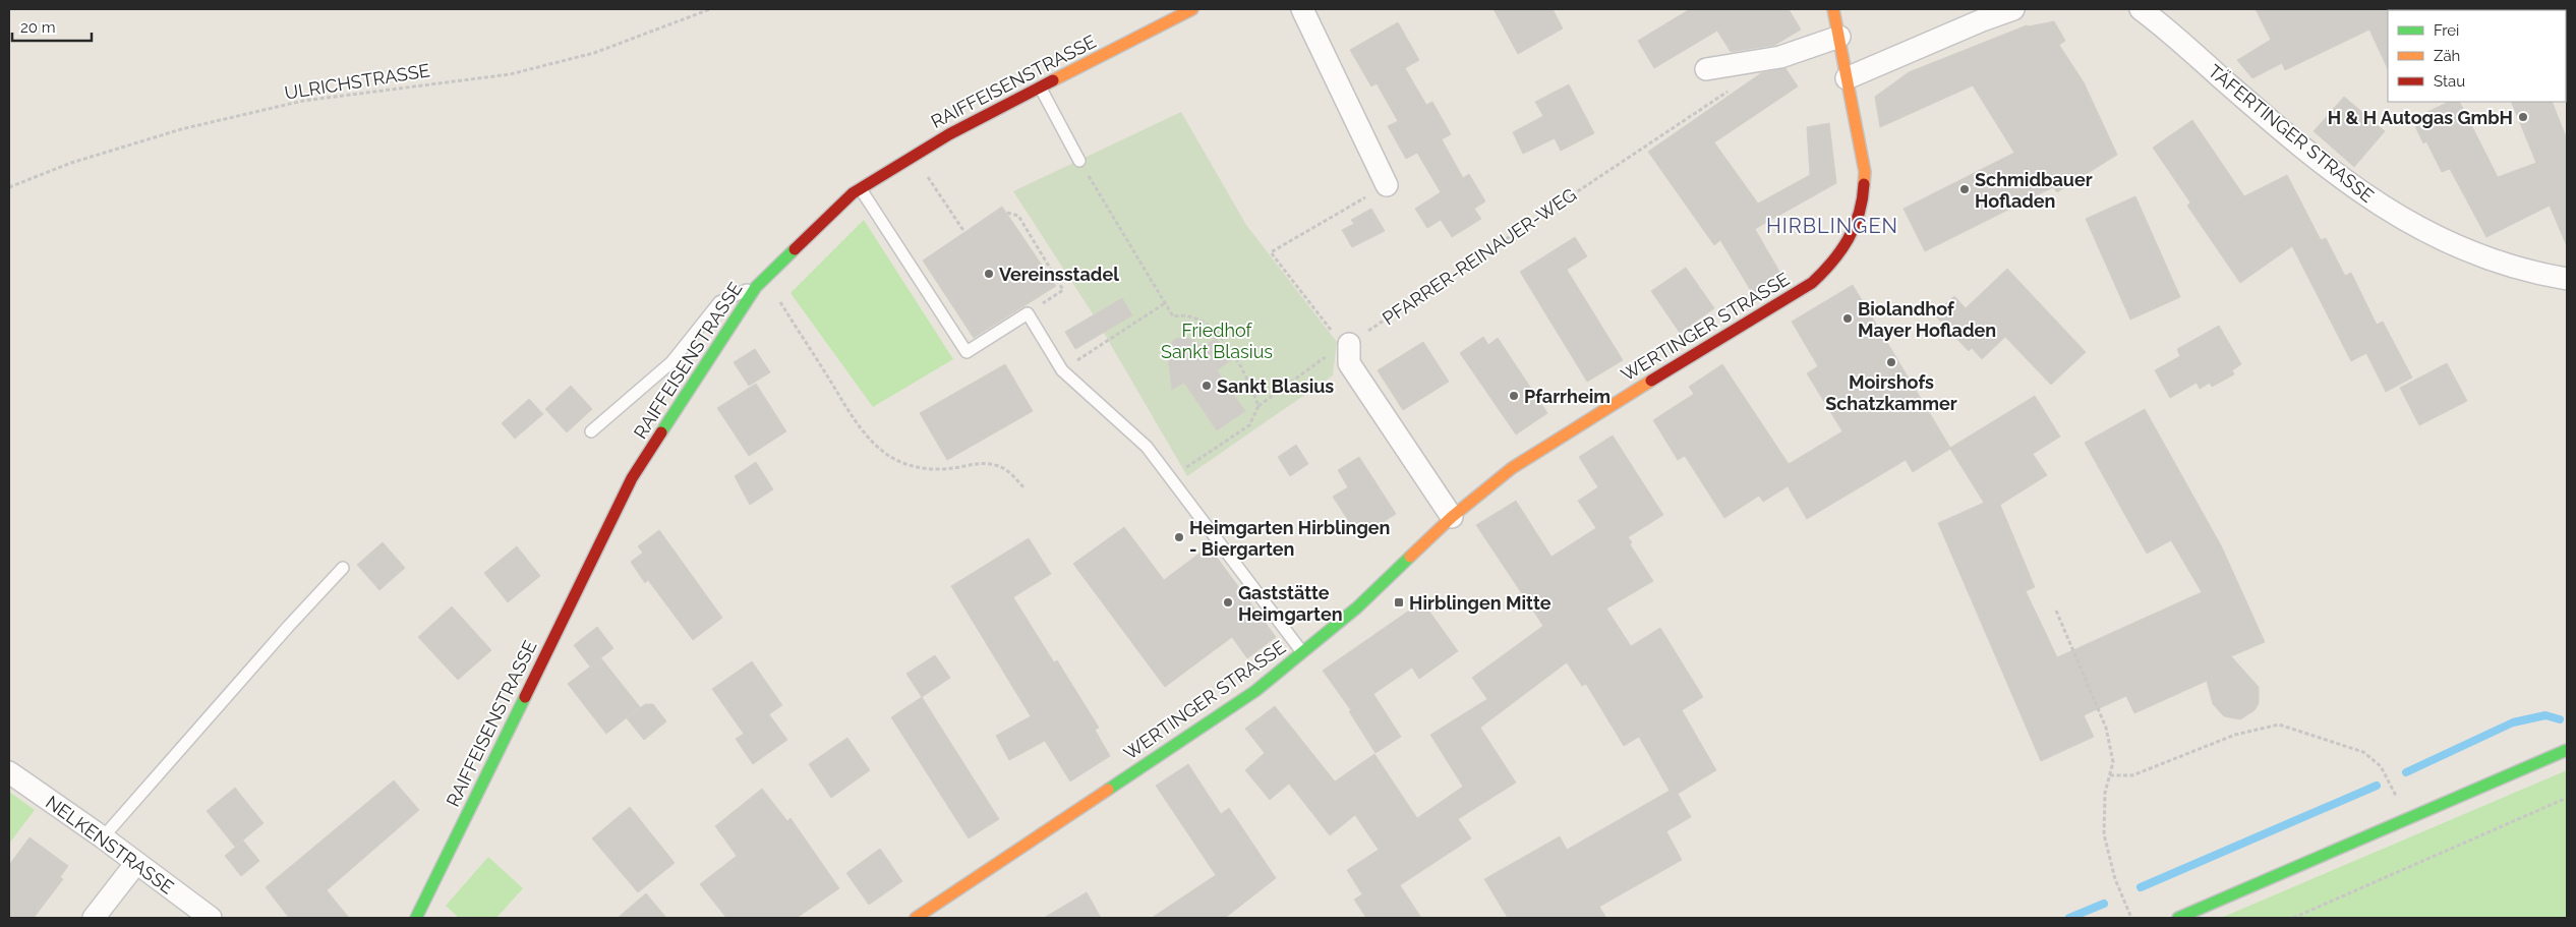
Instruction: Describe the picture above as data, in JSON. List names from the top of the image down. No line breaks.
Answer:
{"streets":{"street":["RAIFFEISENSTRASSE","TÄFERTINGER STRASSE","WERTINGER STRASSE","NELKENSTRASSE"],"path":["ULRICHSTRASSE","PFARRER-REINAUER-WEG"]},"districts":["HIRBLINGEN"],"parks":["Friedhof Sankt Blasius"],"places":{"other":["H & H Autogas GmbH","Schmidbauer Hofladen","Vereinsstadel","Biolandhof Mayer Hofladen","Moirshofs Schatzkammer","Sankt Blasius","Pfarrheim","Heimgarten Hirblingen - Biergarten","Gaststätte Heimgarten"],"transit":["Hirblingen Mitte"]},"legend":["Frei","Zäh","Stau"],"scale_bar":"20 m"}
